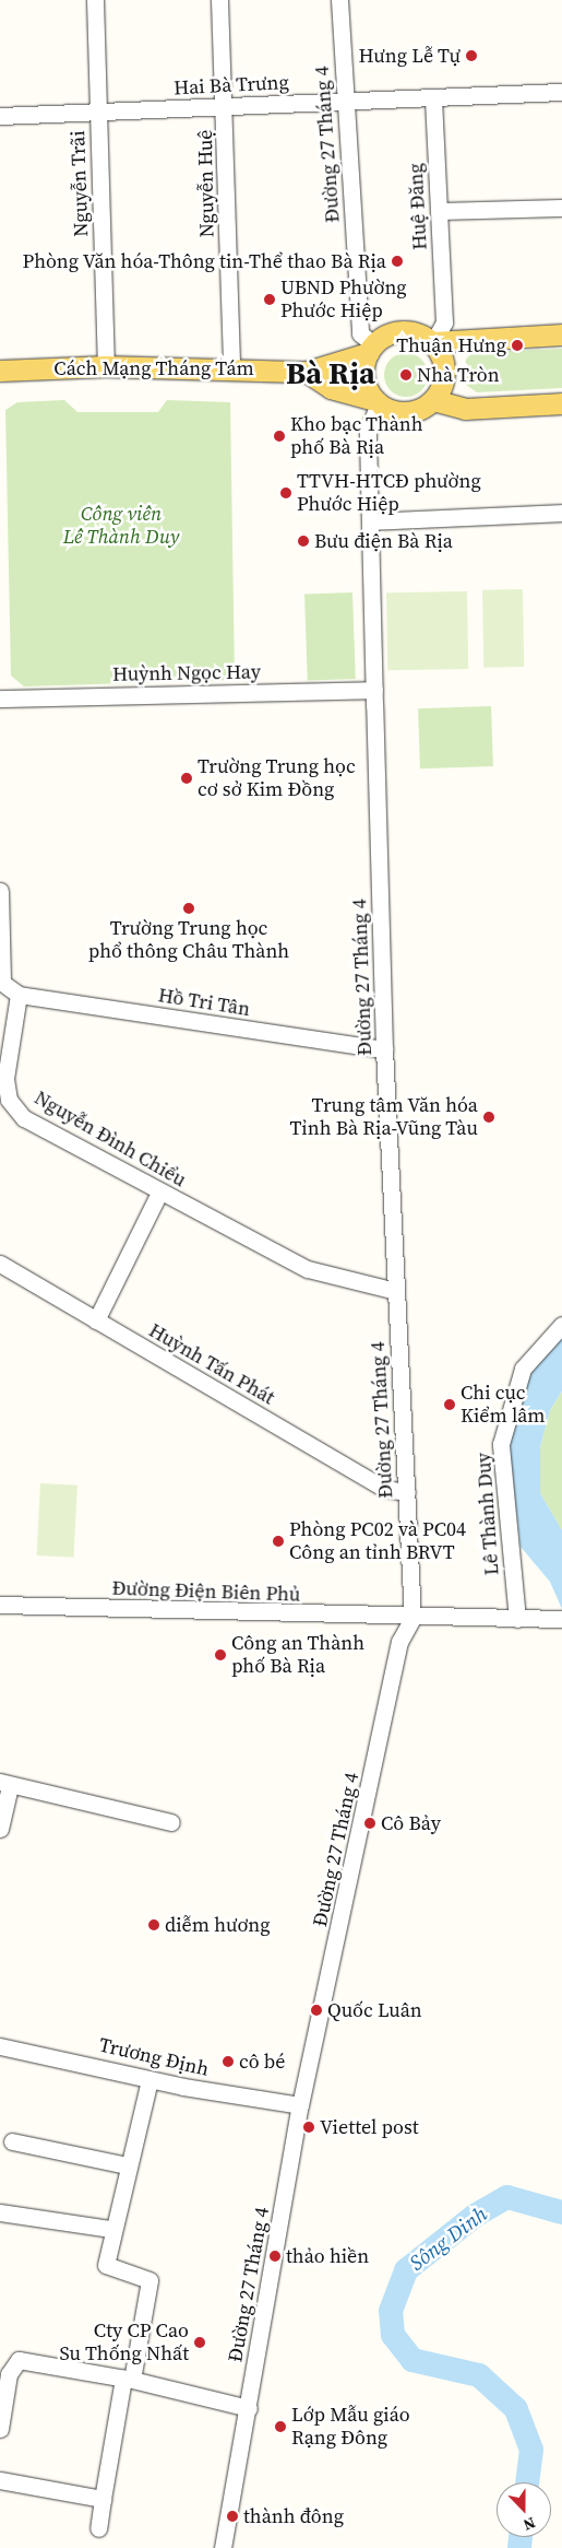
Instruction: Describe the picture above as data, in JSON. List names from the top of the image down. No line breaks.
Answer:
{"streets":{"main road":["Cách Mạng Tháng Tám"],"street":["Hai Bà Trưng","Đường 27 Tháng 4","Nguyễn Trãi","Nguyễn Huệ","Huệ Đăng","Huỳnh Ngọc Hay","Hồ Tri Tân","Nguyễn Đình Chiểu","Huỳnh Tấn Phát","Lê Thành Duy","Đường Điện Biên Phủ","Trương Định"]},"crossings":[["Hai Bà Trưng","Đường 27 Tháng 4"],["Hai Bà Trưng","Nguyễn Trãi"],["Hai Bà Trưng","Nguyễn Huệ"],["Hai Bà Trưng","Huệ Đăng"],["Đường 27 Tháng 4","Huệ Đăng"],["Đường 27 Tháng 4","Cách Mạng Tháng Tám"],["Đường 27 Tháng 4","Huỳnh Ngọc Hay"],["Đường 27 Tháng 4","Hồ Tri Tân"],["Đường 27 Tháng 4","Nguyễn Đình Chiểu"],["Đường 27 Tháng 4","Huỳnh Tấn Phát"],["Đường 27 Tháng 4","Đường Điện Biên Phủ"],["Đường 27 Tháng 4","Trương Định"],["Nguyễn Trãi","Cách Mạng Tháng Tám"],["Nguyễn Huệ","Cách Mạng Tháng Tám"],["Huệ Đăng","Cách Mạng Tháng Tám"],["Hồ Tri Tân","Nguyễn Đình Chiểu"],["Lê Thành Duy","Đường Điện Biên Phủ"]],"districts":["Bà Rịa"],"water":["Sông Dinh"],"parks":["Công viên Lê Thành Duy"],"places":["Hưng Lễ Tự","Phòng Văn hóa-Thông tin-Thể thao Bà Rịa","UBND Phường Phước Hiệp","Thuận Hưng","Nhà Tròn","Kho bạc Thành phố Bà Rịa","TTVH-HTCĐ phường Phước Hiệp","Bưu điện Bà Rịa","Trường Trung học cơ sở Kim Đồng","Trường Trung học phổ thông Châu Thành","Trung tâm Văn hóa Tỉnh Bà Rịa-Vũng Tàu","Chi cục Kiểm lâm","Phòng PC02 và PC04 Công an tỉnh BRVT","Công an Thành phố Bà Rịa","Cô Bảy","diễm hương","Quốc Luân","cô bé","Viettel post","thảo hiền","Cty CP Cao Su Thống Nhất","Lớp Mẫu giáo Rạng Đông","thành đông"],"north":"bottom"}
